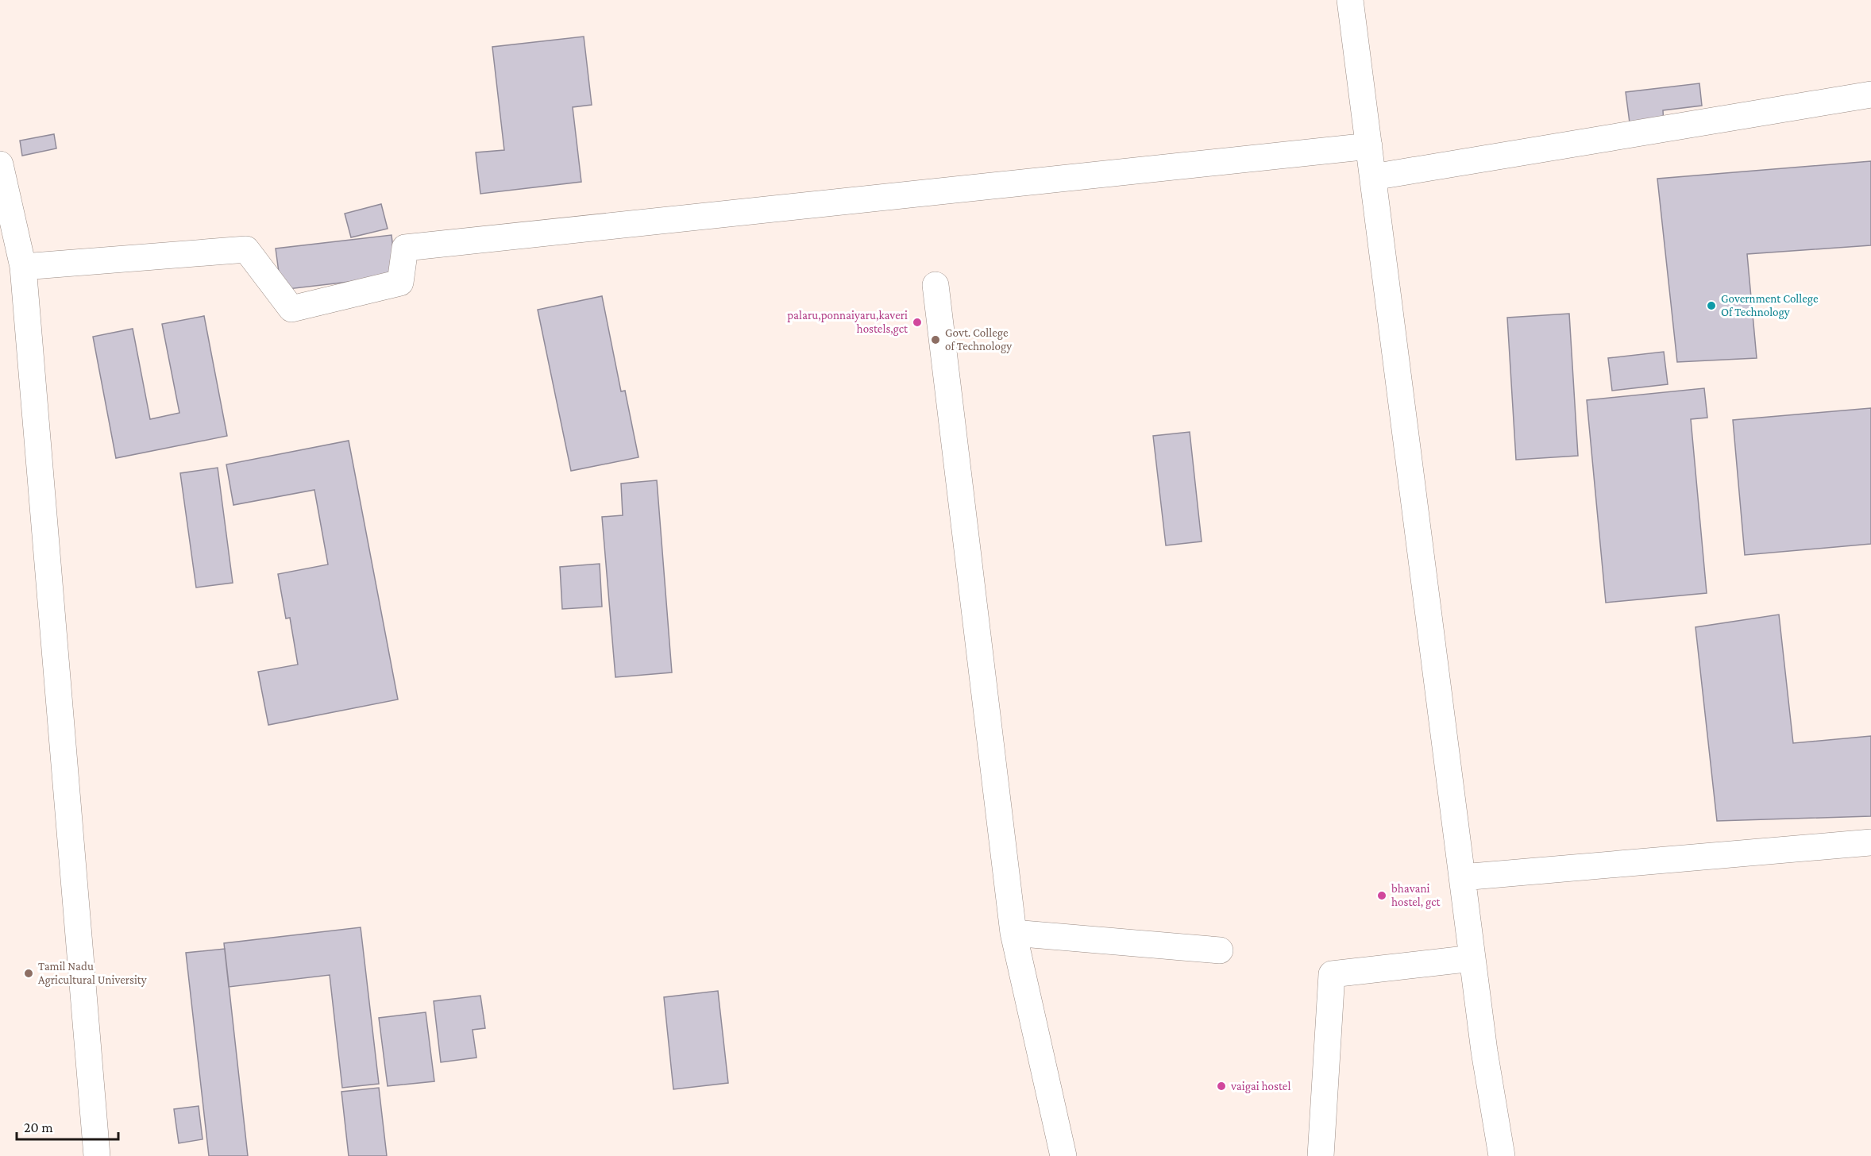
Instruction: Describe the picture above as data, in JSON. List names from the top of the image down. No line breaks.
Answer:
{"places":["Government College Of Technology","palaru,ponnaiyaru,kaveri hostels,gct","Govt. College of Technology","bhavani hostel, gct","Tamil Nadu Agricultural University","vaigai hostel"],"scale_bar":"20 m"}
